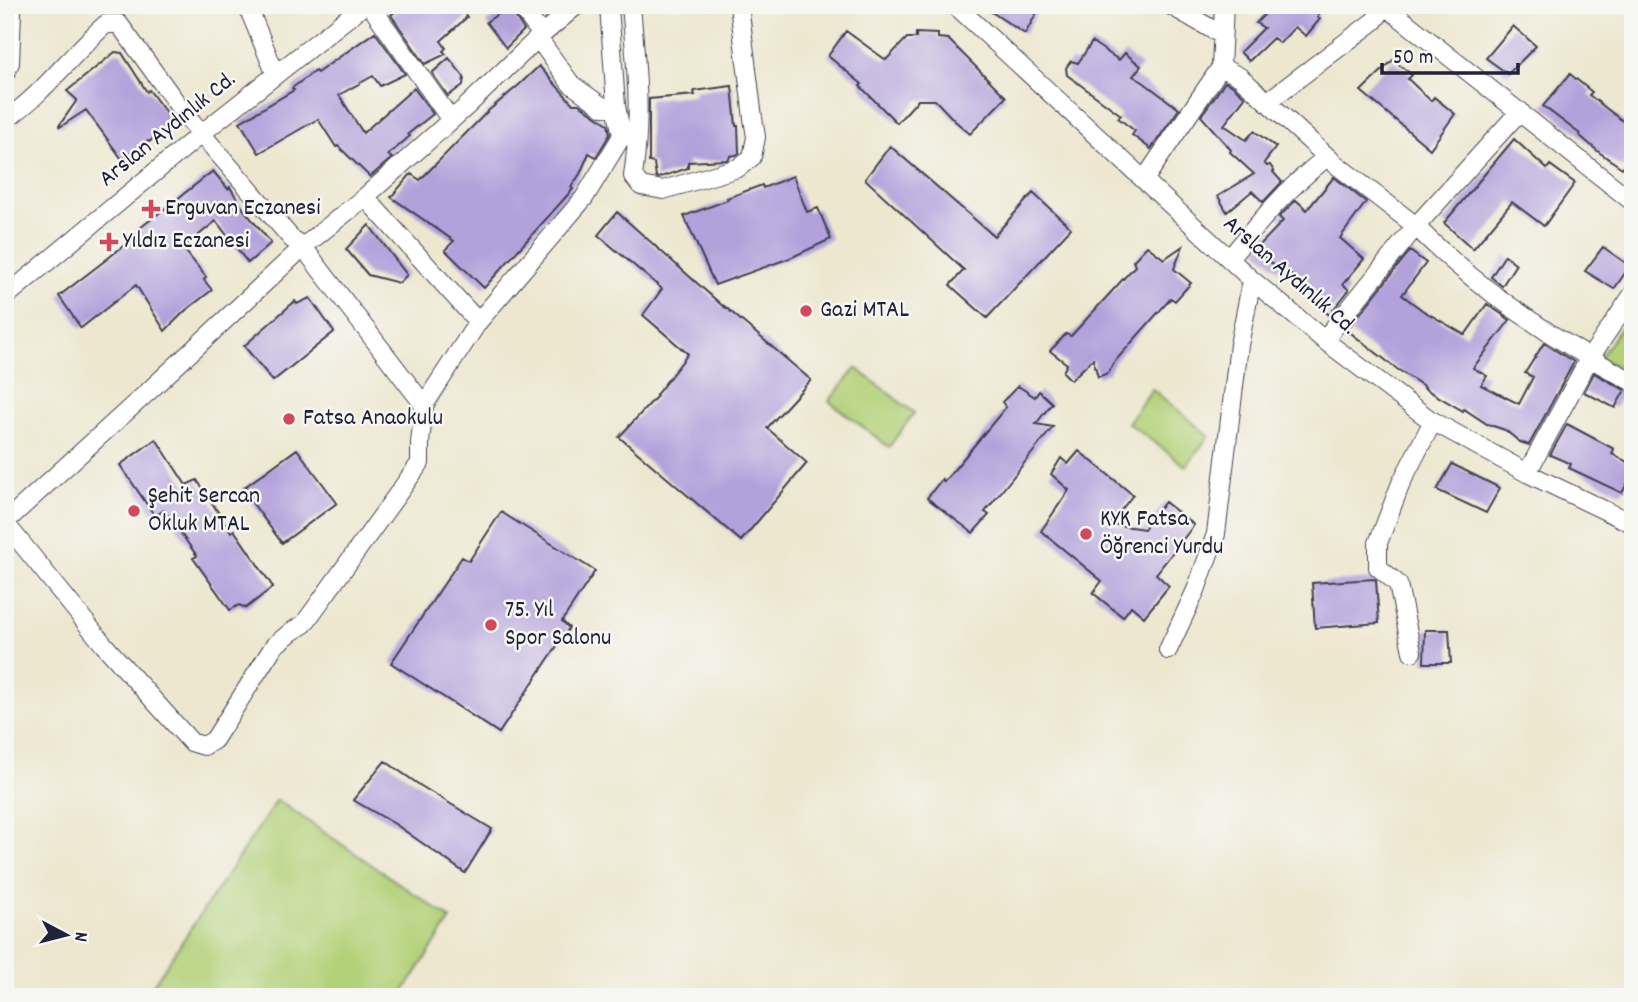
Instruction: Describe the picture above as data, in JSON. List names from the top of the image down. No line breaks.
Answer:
{"streets":{"street":["Arslan Aydınlık Cd."]},"places":{"health":["Erguvan Eczanesi","Yıldız Eczanesi"],"other":["Gazi MTAL","Fatsa Anaokulu","Şehit Sercan Okluk MTAL","KYK Fatsa Öğrenci Yurdu","75. Yıl Spor Salonu"]},"scale_bar":"50 m","north":"right"}
